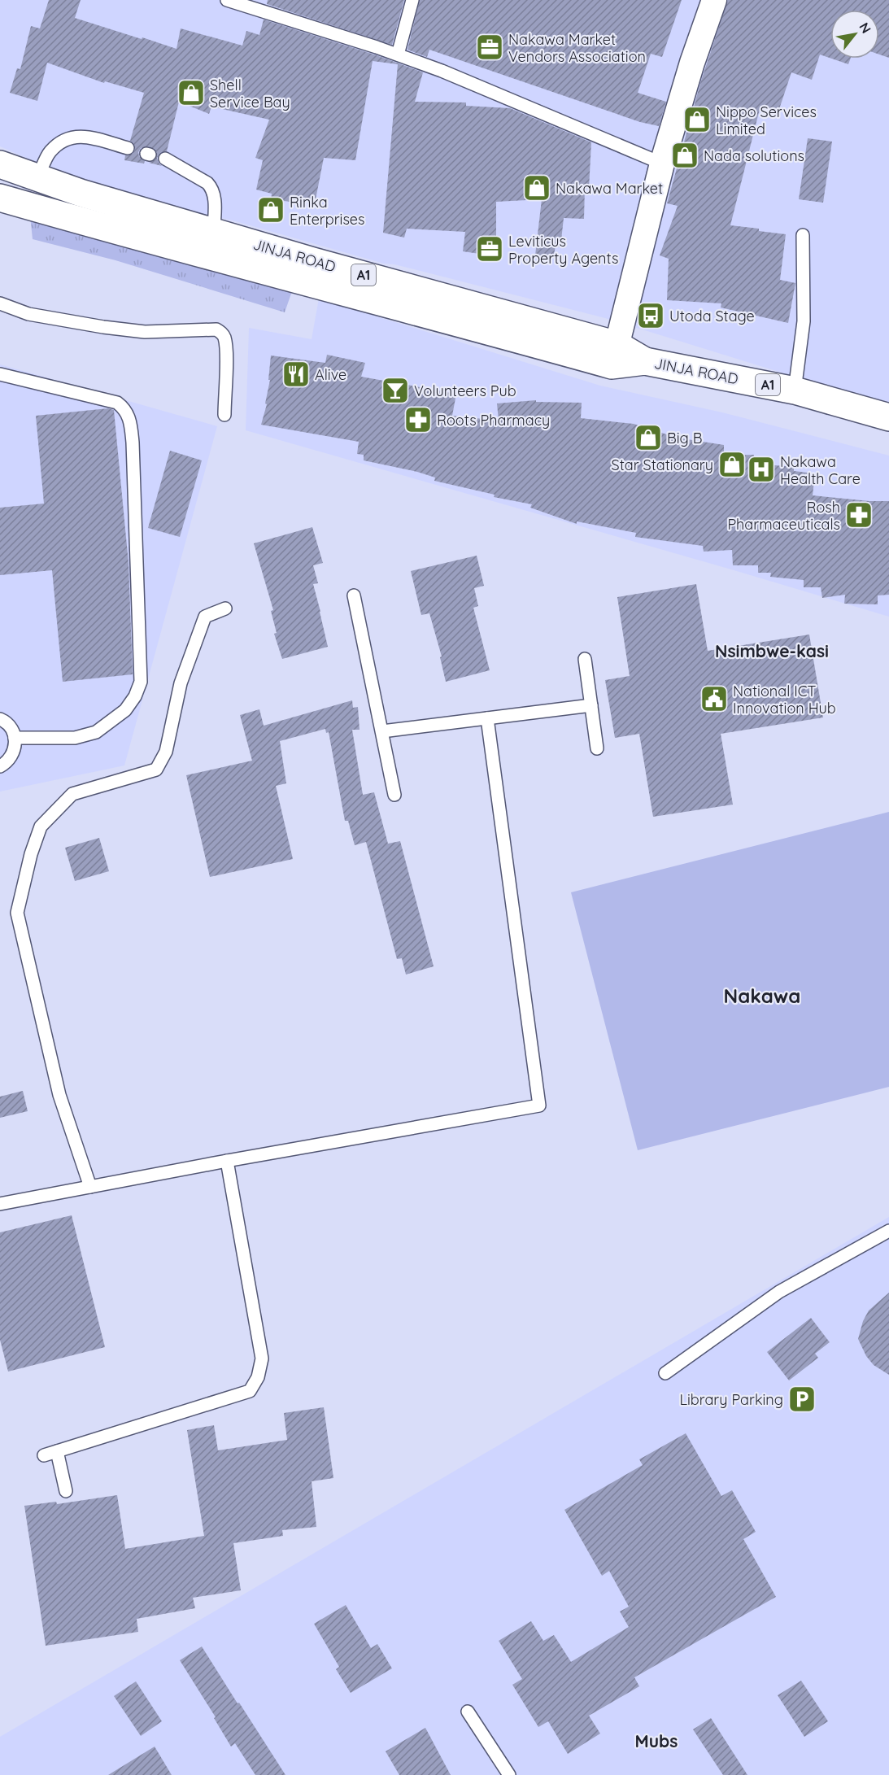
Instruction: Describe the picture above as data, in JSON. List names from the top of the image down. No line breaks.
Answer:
{"streets":{"highway":["JINJA ROAD","A1"]},"districts":["Nsimbwe-kasi","Nakawa","Mubs"],"places":{"office":["Nakawa Market Vendors Association","Leviticus Property Agents"],"shop":["Shell Service Bay","Nippo Services Limited","Nada solutions","Nakawa Market","Rinka Enterprises","Big B","Star Stationary"],"bus stop":["Utoda Stage"],"restaurant":["Alive"],"bar":["Volunteers Pub"],"pharmacy":["Roots Pharmacy","Rosh Pharmaceuticals"],"hospital":["Nakawa Health Care"],"public building":["National ICT Innovation Hub"],"parking":["Library Parking"]},"north":"top right"}
